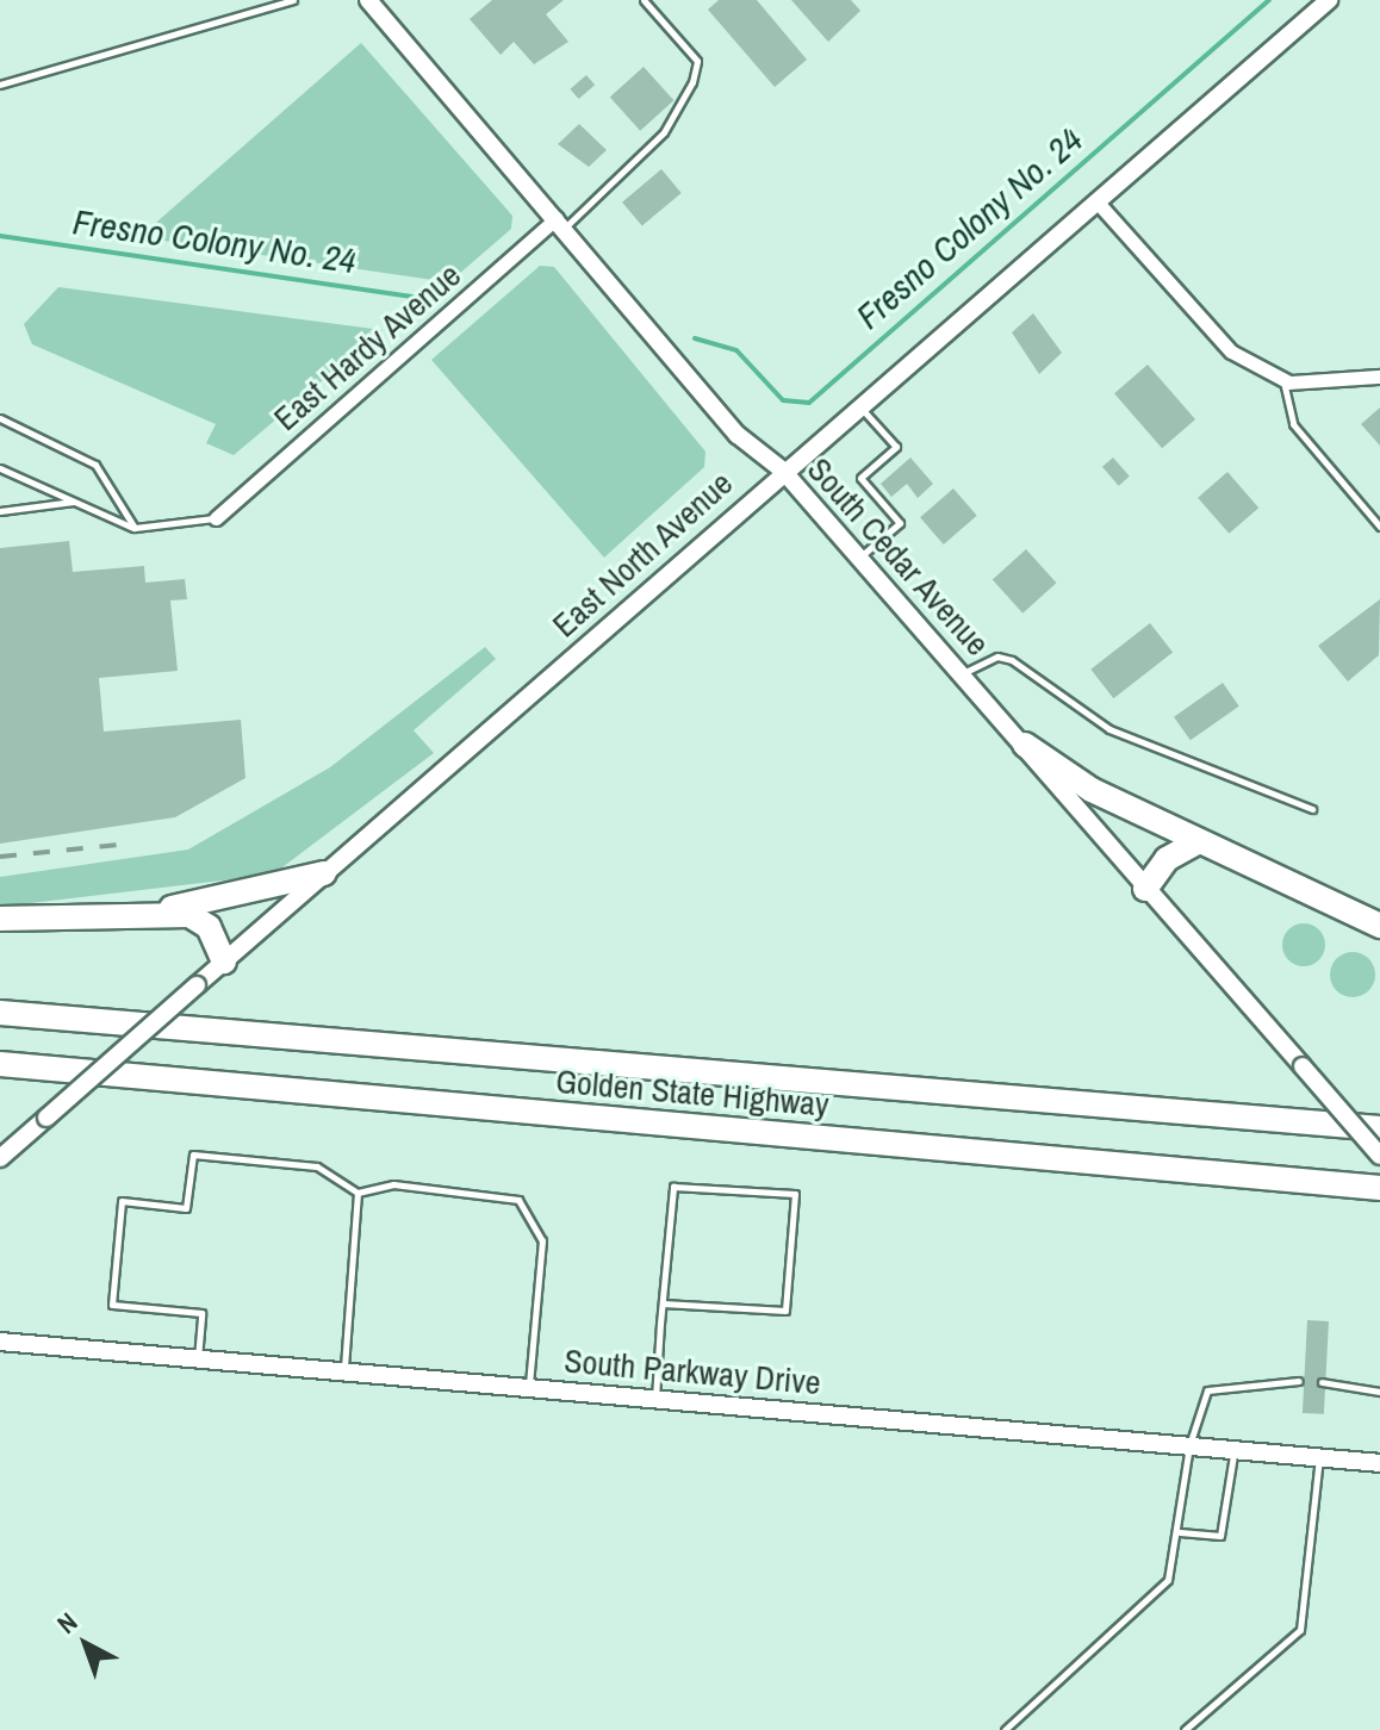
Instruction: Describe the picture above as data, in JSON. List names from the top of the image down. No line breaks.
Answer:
{"streets":{"highway":["Golden State Highway"],"street":["East Hardy Avenue","East North Avenue","South Cedar Avenue","South Parkway Drive"]},"crossings":[["East Hardy Avenue","South Cedar Avenue"],["East North Avenue","South Cedar Avenue"]],"water":["Fresno Colony No. 24"],"north":"top left"}
